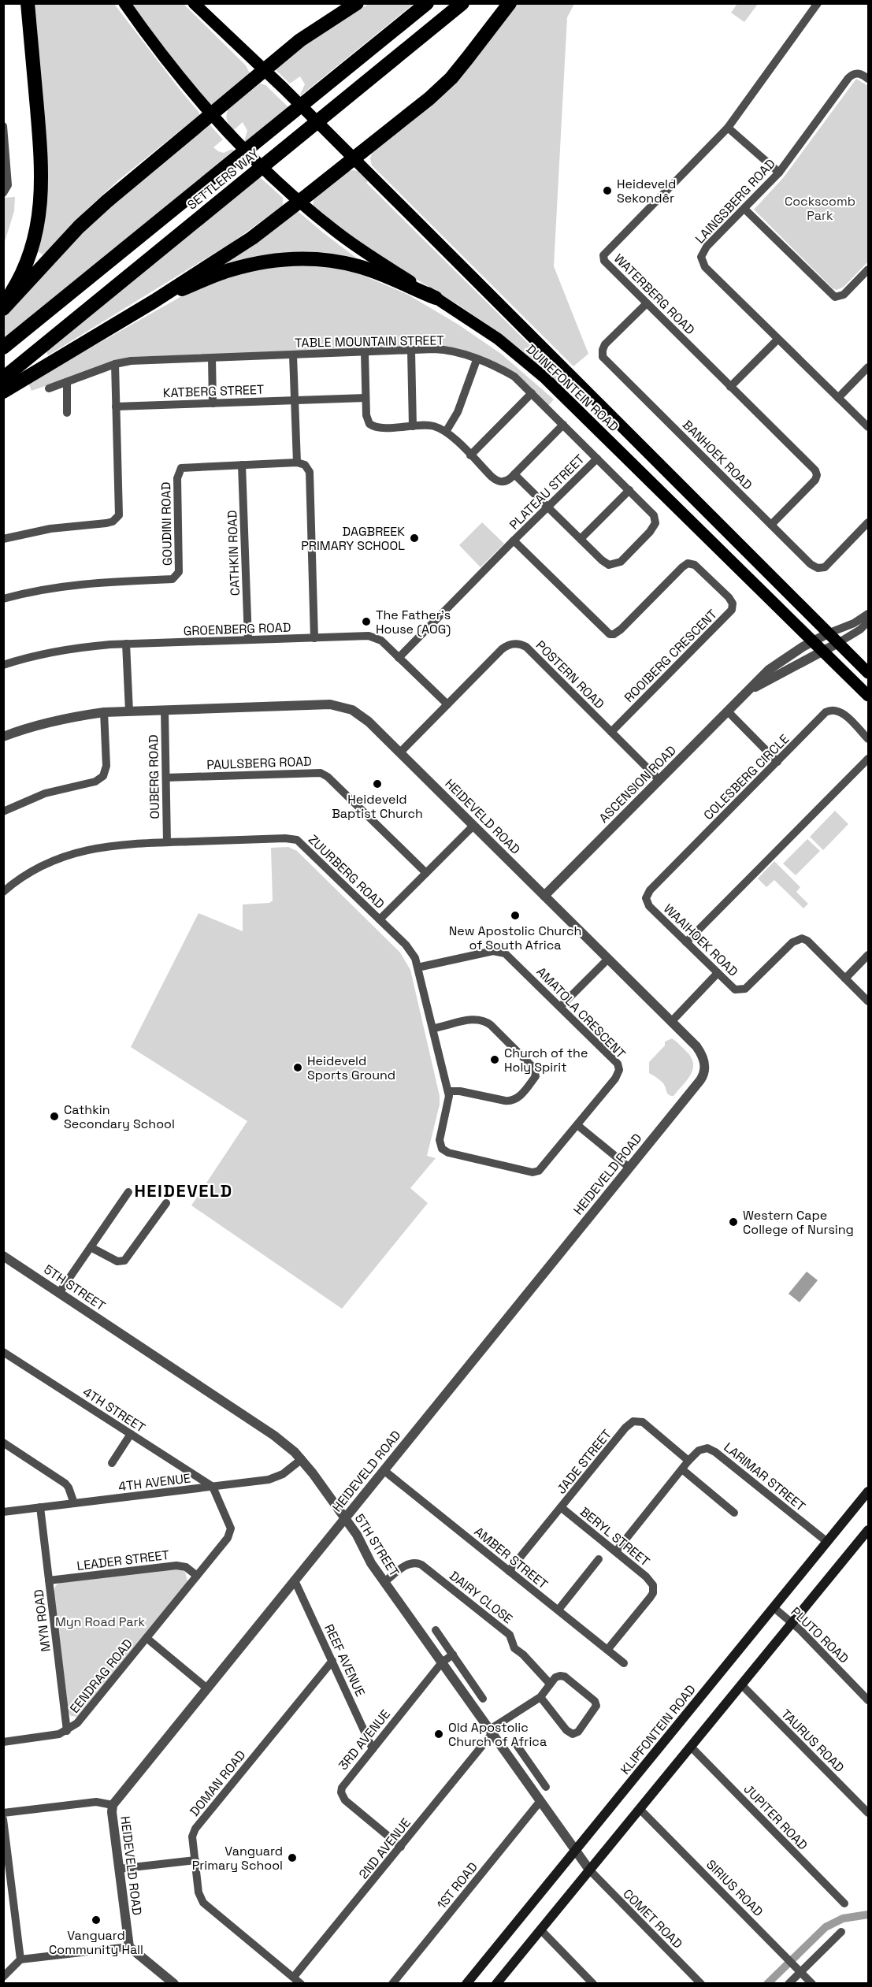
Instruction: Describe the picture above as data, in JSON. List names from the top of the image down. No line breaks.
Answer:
{"streets":{"highway":["SETTLERS WAY"],"main road":["DUINEFONTEIN ROAD","KLIPFONTEIN ROAD"],"street":["LAINGSBERG ROAD","WATERBERG ROAD","TABLE MOUNTAIN STREET","KATBERG STREET","BANHOEK ROAD","PLATEAU STREET","GOUDINI ROAD","CATHKIN ROAD","GROENBERG ROAD","ROOIBERG CRESCENT","POSTERN ROAD","PAULSBERG ROAD","OUBERG ROAD","COLESBERG CIRCLE","ASCENSION ROAD","HEIDEVELD ROAD","ZUURBERG ROAD","WAAIHOEK ROAD","AMATOLA CRESCENT","5TH STREET","4TH STREET","JADE STREET","LARIMAR STREET","4TH AVENUE","BERYL STREET","AMBER STREET","LEADER STREET","DAIRY CLOSE","MYN ROAD","PLUTO ROAD","REEF AVENUE","EENDRAG ROAD","3RD AVENUE","TAURUS ROAD","DOMAN ROAD","JUPITER ROAD","2ND AVENUE","1ST ROAD","SIRIUS ROAD","COMET ROAD"]},"crossings":[["WATERBERG ROAD","BANHOEK ROAD"],["TABLE MOUNTAIN STREET","PLATEAU STREET"],["DUINEFONTEIN ROAD","ASCENSION ROAD"],["PLATEAU STREET","ROOIBERG CRESCENT"],["GOUDINI ROAD","CATHKIN ROAD"],["CATHKIN ROAD","GROENBERG ROAD"],["GROENBERG ROAD","POSTERN ROAD"],["ROOIBERG CRESCENT","POSTERN ROAD"],["POSTERN ROAD","ASCENSION ROAD"],["POSTERN ROAD","HEIDEVELD ROAD"],["PAULSBERG ROAD","OUBERG ROAD"],["OUBERG ROAD","HEIDEVELD ROAD"],["OUBERG ROAD","ZUURBERG ROAD"],["COLESBERG CIRCLE","WAAIHOEK ROAD"],["ASCENSION ROAD","HEIDEVELD ROAD"],["HEIDEVELD ROAD","5TH STREET"],["HEIDEVELD ROAD","AMBER STREET"],["HEIDEVELD ROAD","REEF AVENUE"],["ZUURBERG ROAD","AMATOLA CRESCENT"],["5TH STREET","4TH AVENUE"],["5TH STREET","DAIRY CLOSE"],["5TH STREET","KLIPFONTEIN ROAD"],["5TH STREET","3RD AVENUE"],["5TH STREET","2ND AVENUE"],["5TH STREET","1ST ROAD"],["5TH STREET","COMET ROAD"],["4TH STREET","4TH AVENUE"],["4TH STREET","EENDRAG ROAD"],["JADE STREET","LARIMAR STREET"],["JADE STREET","BERYL STREET"],["JADE STREET","AMBER STREET"],["LARIMAR STREET","BERYL STREET"],["LARIMAR STREET","KLIPFONTEIN ROAD"],["4TH AVENUE","MYN ROAD"],["4TH AVENUE","EENDRAG ROAD"],["BERYL STREET","AMBER STREET"],["LEADER STREET","MYN ROAD"],["LEADER STREET","EENDRAG ROAD"],["MYN ROAD","EENDRAG ROAD"],["PLUTO ROAD","KLIPFONTEIN ROAD"],["REEF AVENUE","3RD AVENUE"],["REEF AVENUE","DOMAN ROAD"],["3RD AVENUE","2ND AVENUE"],["DOMAN ROAD","2ND AVENUE"]],"districts":["HEIDEVELD"],"parks":["Cockscomb Park","Myn Road Park"],"places":["Heideveld Sekondêr","DAGBREEK PRIMARY SCHOOL","The Father's House (AOG)","Heideveld Baptist Church","New Apostolic Church of South Africa","Church of the Holy Spirit","Heideveld Sports Ground","Cathkin Secondary School","Western Cape College of Nursing","Old Apostolic Church of Africa","Vanguard Primary School","Vanguard Community Hall"]}
